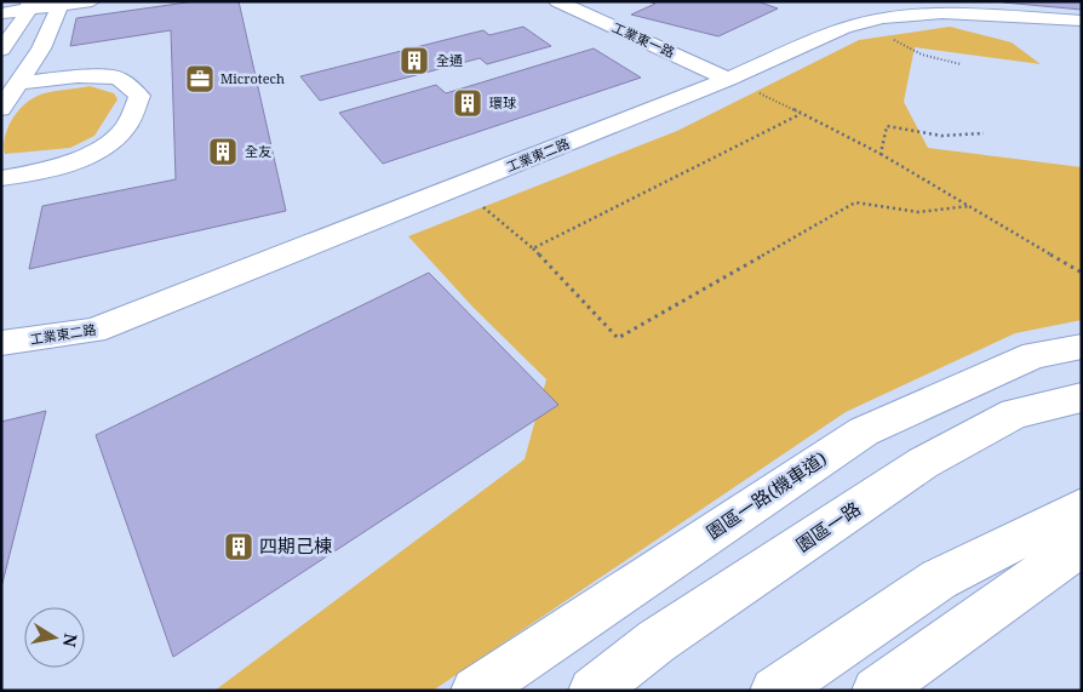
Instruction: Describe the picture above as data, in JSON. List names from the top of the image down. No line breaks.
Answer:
{"streets":{"street":["工業東一路","工業東二路","園區一路(機車道)","園區一路"]},"crossings":[["工業東一路","工業東二路"]],"places":{"building":["全通","環球","全友","四期己棟"],"office":["Microtech"]},"north":"right"}
